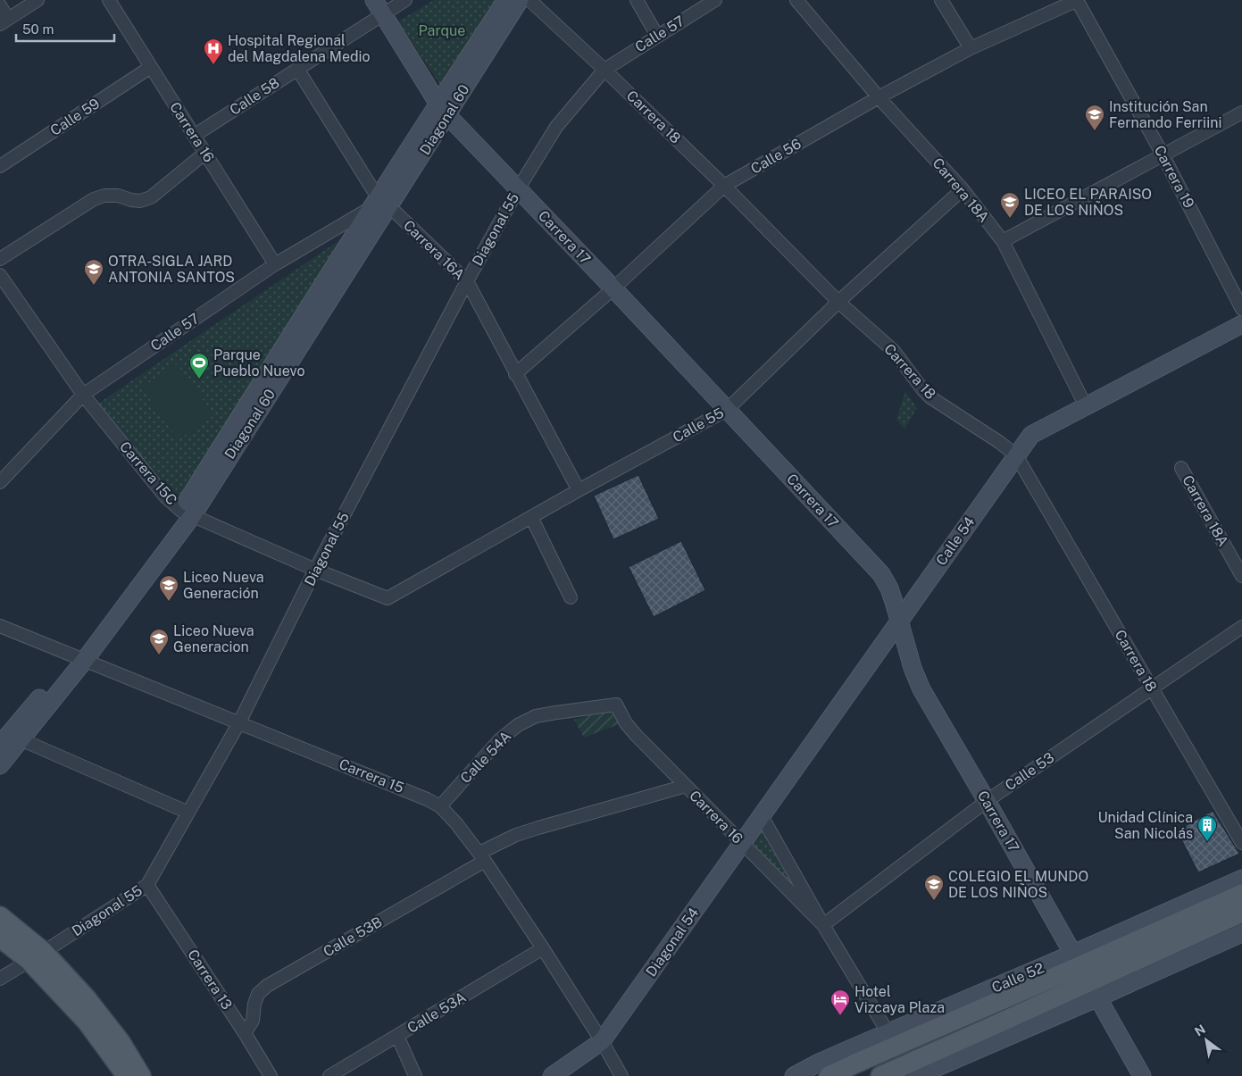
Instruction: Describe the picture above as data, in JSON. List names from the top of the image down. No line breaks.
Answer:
{"streets":{"main road":["Calle 52"],"street":["Calle 57","Calle 58","Calle 59","Carrera 18","Diagonal 60","Carrera 16","Calle 56","Carrera 19","Carrera 18A","Diagonal 55","Carrera 17","Carrera 16A","Calle 55","Carrera 15C","Calle 54","Calle 54A","Calle 53","Carrera 15","Calle 53B","Diagonal 54","Carrera 13","Calle 53A"]},"crossings":[["Calle 57","Carrera 18"],["Calle 57","Diagonal 60"],["Calle 57","Carrera 16"],["Calle 57","Diagonal 55"],["Calle 57","Carrera 16A"],["Calle 57","Carrera 15C"],["Calle 58","Carrera 16"],["Calle 58","Carrera 17"],["Calle 58","Carrera 16A"],["Calle 59","Carrera 16"],["Carrera 18","Calle 56"],["Carrera 18","Diagonal 55"],["Carrera 18","Calle 55"],["Carrera 18","Calle 54"],["Carrera 18","Calle 53"],["Diagonal 60","Carrera 17"],["Diagonal 60","Carrera 16A"],["Diagonal 60","Carrera 15C"],["Diagonal 60","Carrera 15"],["Carrera 16","Calle 54"],["Carrera 16","Calle 54A"],["Carrera 16","Calle 53"],["Carrera 16","Calle 53B"],["Carrera 16","Diagonal 54"],["Carrera 16","Calle 52"],["Calle 56","Carrera 19"],["Calle 56","Carrera 18A"],["Calle 56","Carrera 17"],["Calle 56","Carrera 16A"],["Carrera 18A","Calle 55"],["Carrera 18A","Calle 54"],["Diagonal 55","Carrera 17"],["Diagonal 55","Carrera 16A"],["Diagonal 55","Carrera 15C"],["Diagonal 55","Carrera 15"],["Diagonal 55","Carrera 13"],["Carrera 17","Calle 55"],["Carrera 17","Calle 54"],["Carrera 17","Calle 53"],["Carrera 17","Calle 52"],["Carrera 16A","Calle 55"],["Calle 55","Carrera 15C"],["Calle 54","Diagonal 54"],["Calle 54A","Carrera 15"],["Carrera 15","Calle 53B"],["Carrera 15","Diagonal 54"],["Carrera 15","Calle 53A"],["Calle 53B","Carrera 13"]],"parks":["Parque"],"places":{"hospital":["Hospital Regional del Magdalena Medio"],"school or university":["Institución San Fernando Ferriini","LICEO EL PARAISO DE LOS NIÑOS","OTRA-SIGLA JARD ANTONIA SANTOS","Liceo Nueva Generación","Liceo Nueva Generacion","COLEGIO EL MUNDO DE LOS NIÑOS"],"sports":["Parque Pueblo Nuevo"],"building":["Unidad Clínica San Nicolás"],"hotel":["Hotel Vizcaya Plaza"]},"scale_bar":"50 m","north":"top left"}
